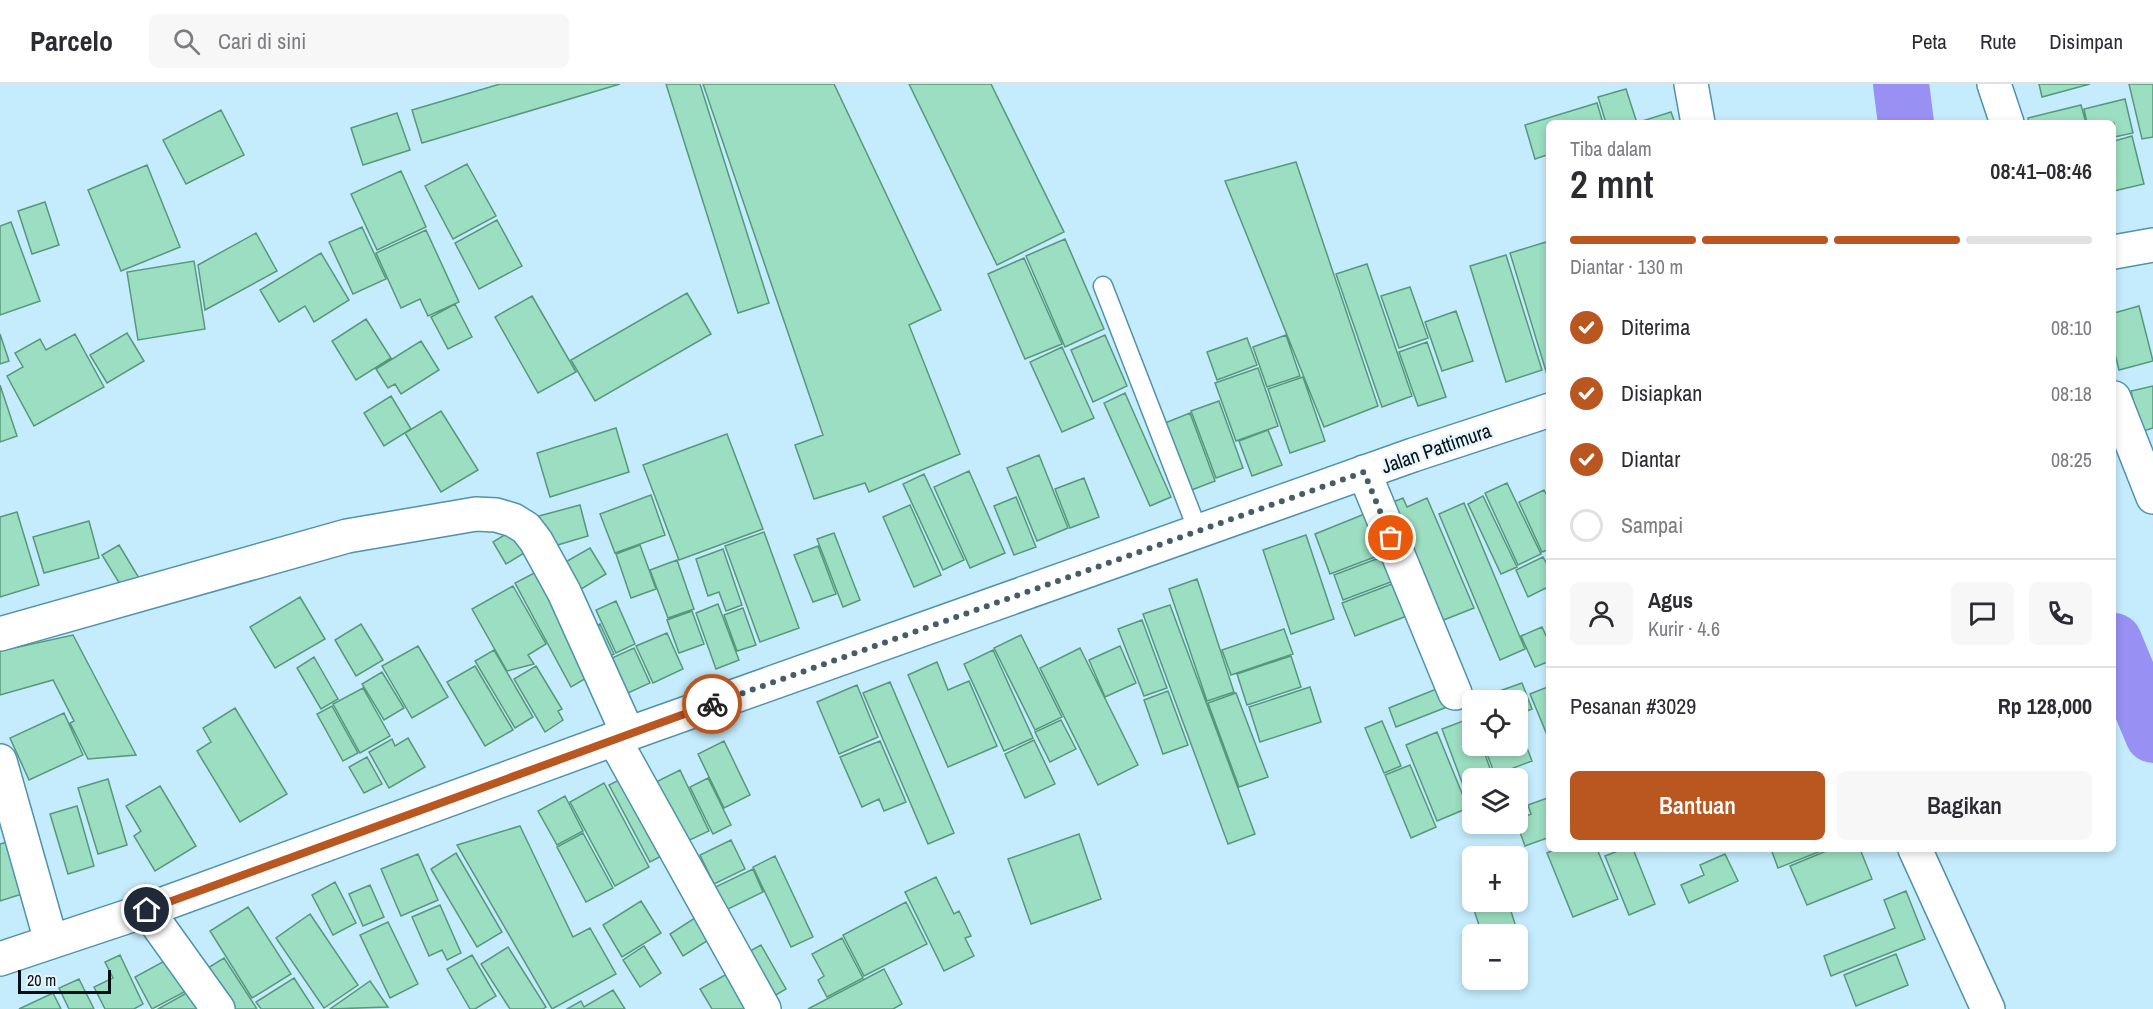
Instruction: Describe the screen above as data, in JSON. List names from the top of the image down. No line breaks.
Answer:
{"streets":{"main road":["Jalan Pattimura"]},"scale_bar":"20 m","page":{"header":"Parcelo","search":"Cari di sini","nav":["Peta","Rute","Disimpan"],"heading":["2 mnt","Tiba dalam","08:41–08:46"],"panel":["Agus","Kurir · 4.6","Pesanan #3029","Rp 128,000"],"bar":"Diantar · 130 m","list":[["Diterima","08:10"],["Disiapkan","08:18"],["Diantar","08:25"],"Sampai"],"map_buttons":["+","−"],"buttons":["Bantuan","Bagikan"],"scale":"20 m"}}
